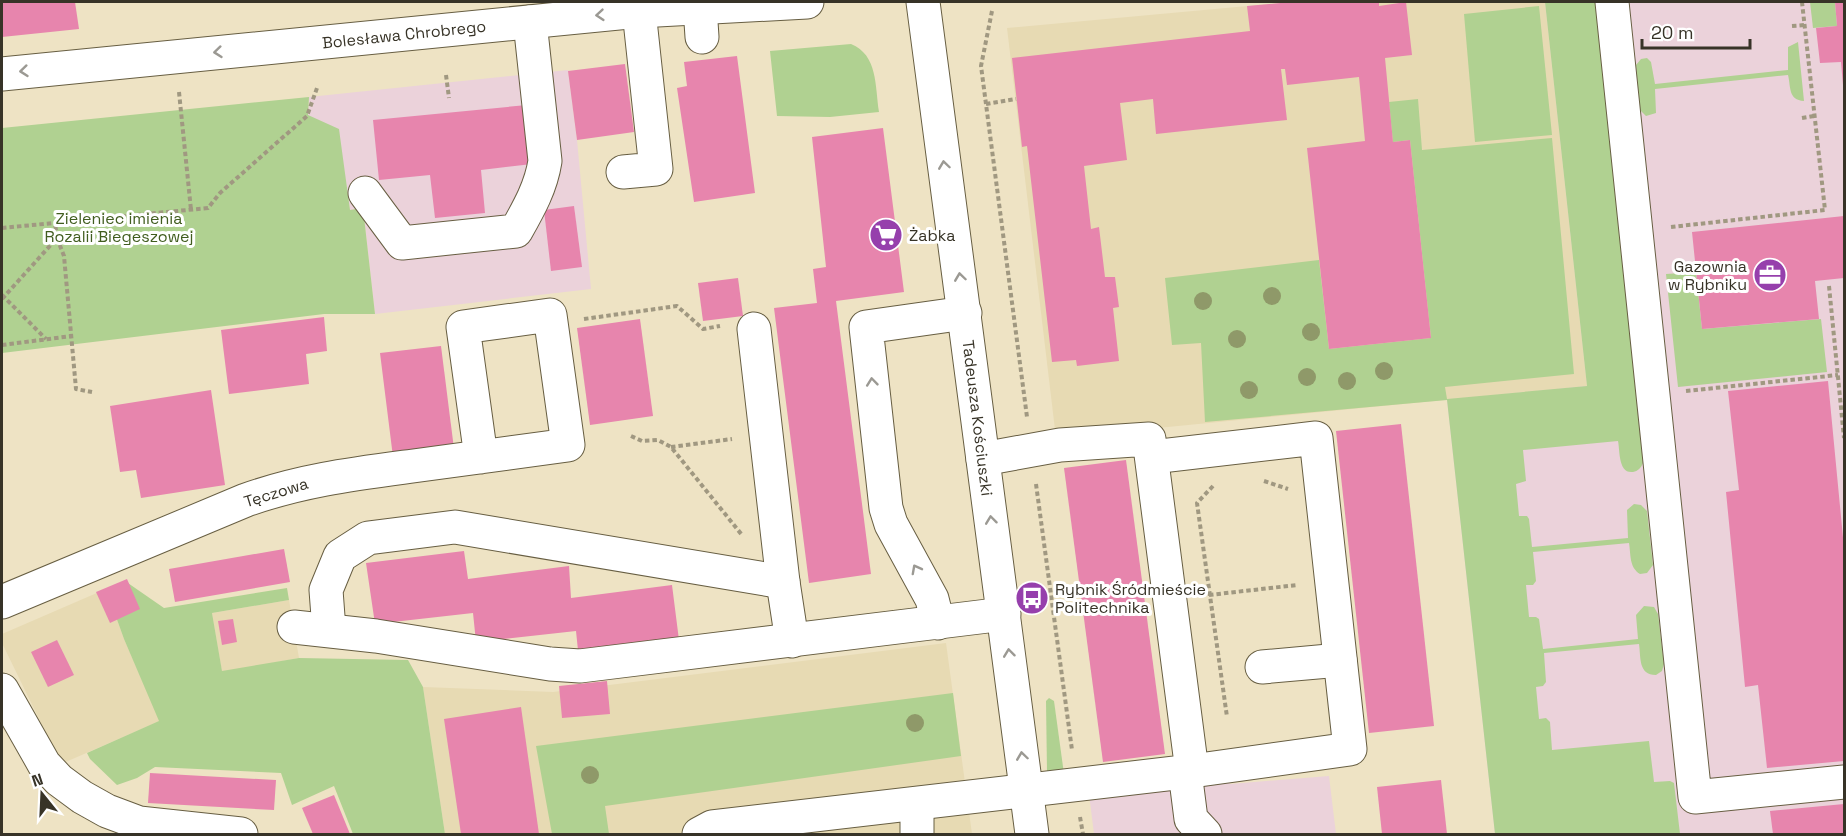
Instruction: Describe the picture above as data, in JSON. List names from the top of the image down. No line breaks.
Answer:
{"streets":{"street":["Bolesława Chrobrego","Tadeusza Kościuszki","Tęczowa"]},"one_way":["Bolesława Chrobrego"],"parks":["Zieleniec imienia Rozalii Biegeszowej"],"places":{"supermarket":["Żabka"],"office":["Gazownia w Rybniku"],"bus stop":["Rybnik Śródmieście Politechnika"]},"scale_bar":"20 m","north":"top"}
